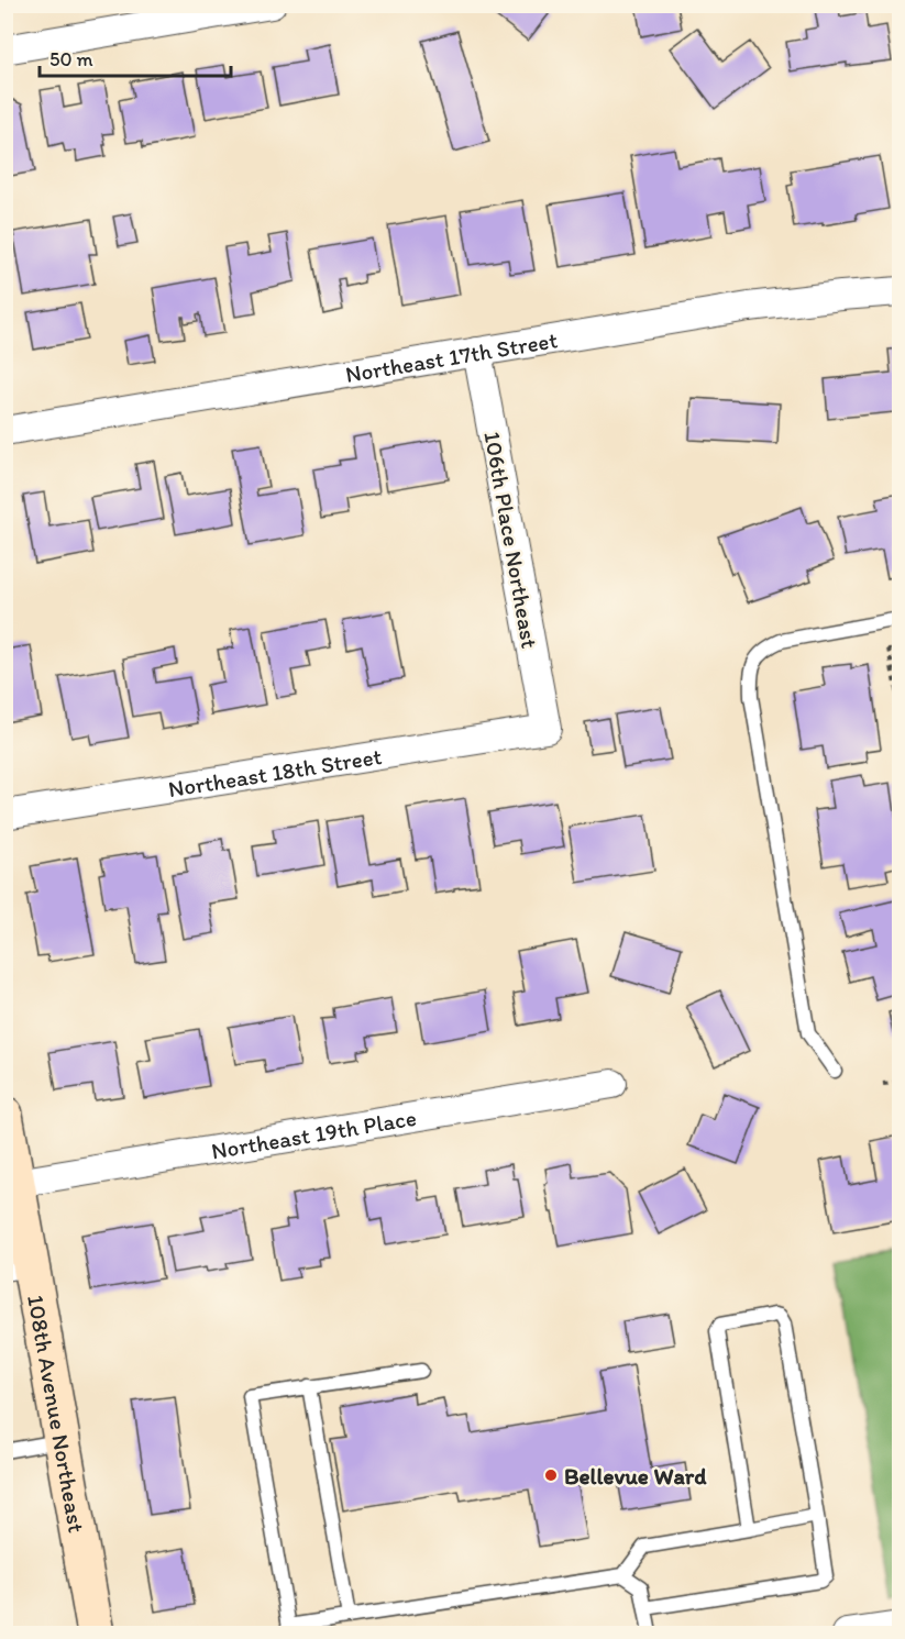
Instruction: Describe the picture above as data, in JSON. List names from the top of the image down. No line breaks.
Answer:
{"streets":{"main road":["108th Avenue Northeast"],"street":["Northeast 17th Street","106th Place Northeast","Northeast 18th Street","Northeast 19th Place"]},"crossings":[["Northeast 17th Street","106th Place Northeast"],["106th Place Northeast","Northeast 18th Street"],["Northeast 19th Place","108th Avenue Northeast"]],"places":["Bellevue Ward"],"scale_bar":"50 m"}
